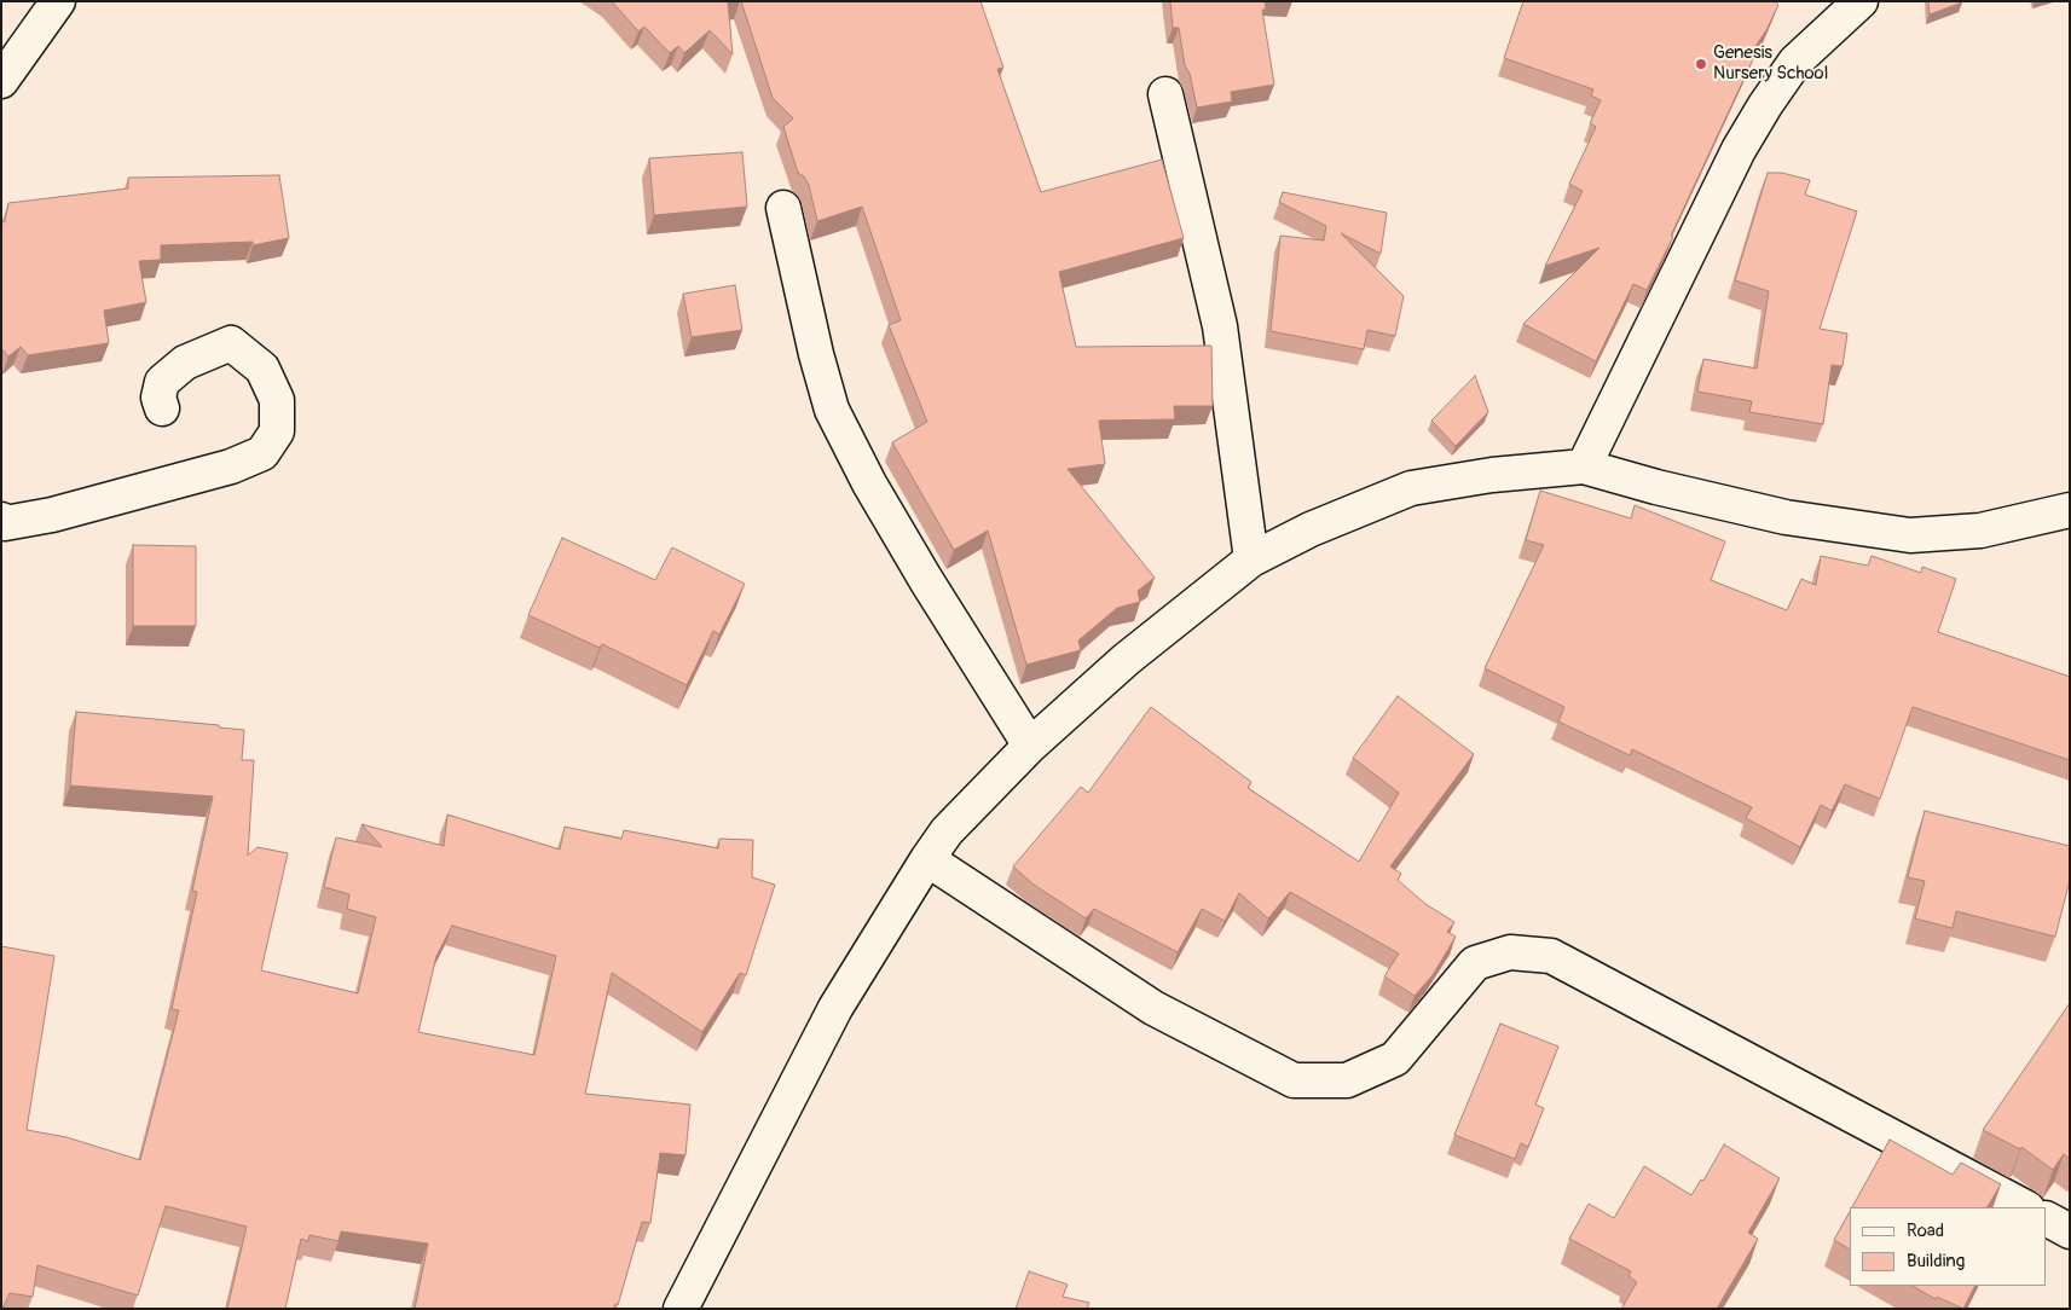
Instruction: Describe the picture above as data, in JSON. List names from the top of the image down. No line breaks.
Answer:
{"places":["Genesis Nursery School"],"legend":["Road","Building"]}
